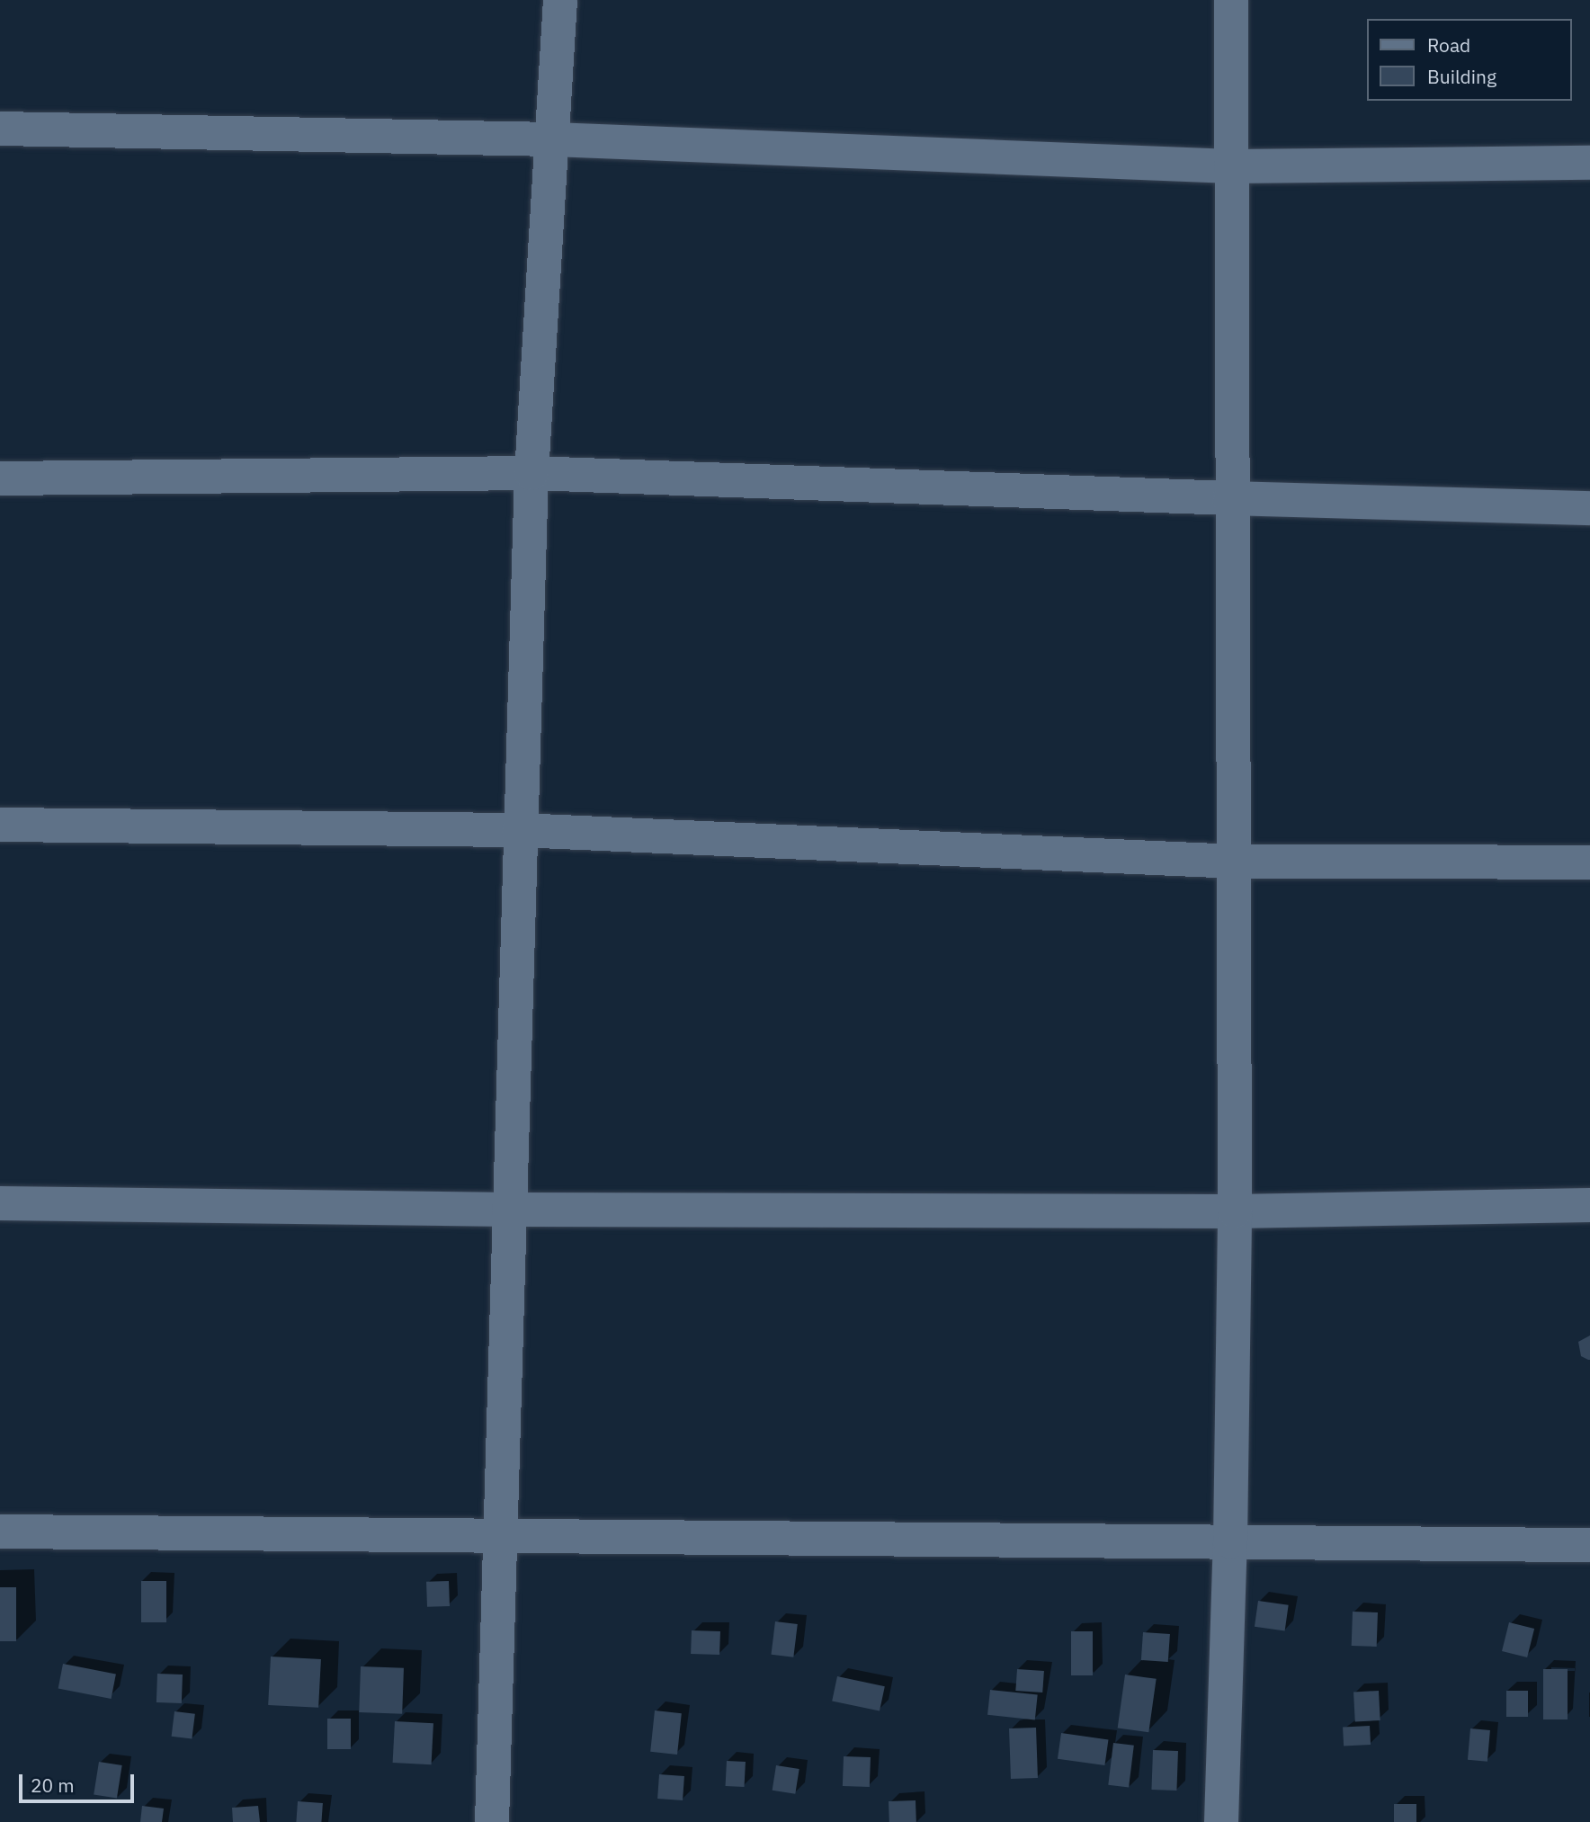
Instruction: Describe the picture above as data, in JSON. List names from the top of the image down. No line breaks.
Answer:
{"legend":["Road","Building"],"scale_bar":"20 m"}
